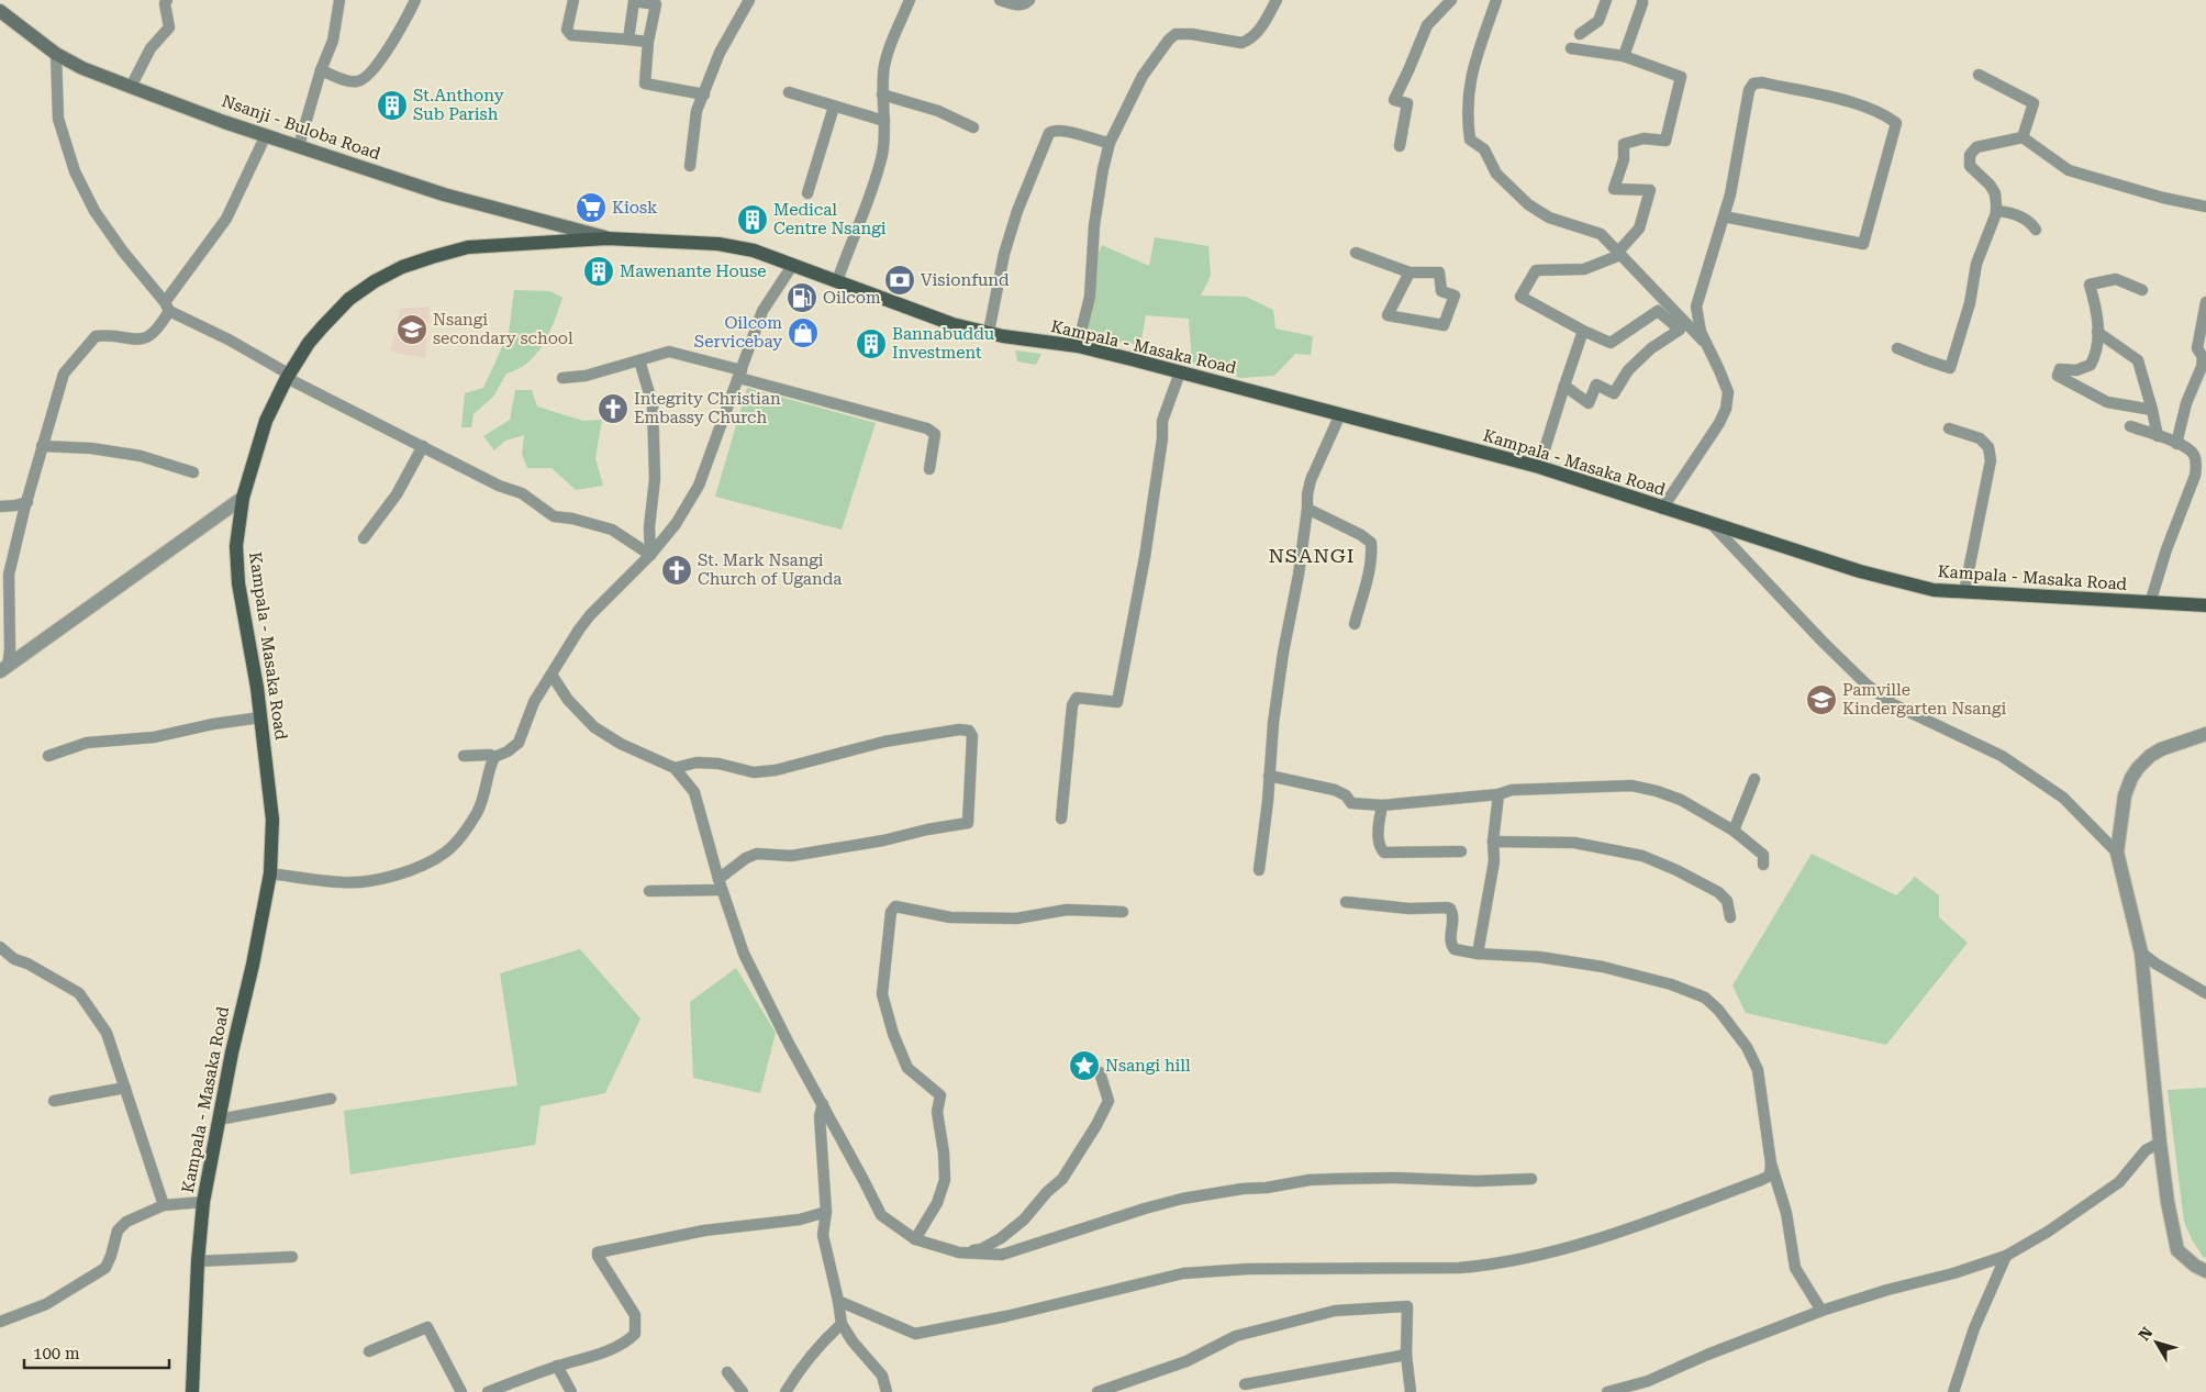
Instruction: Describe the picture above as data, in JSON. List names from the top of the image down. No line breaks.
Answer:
{"streets":{"main road":["Nsanji - Buloba Road","Kampala - Masaka Road"]},"crossings":[["Nsanji - Buloba Road","Kampala - Masaka Road"]],"districts":["NSANGI"],"places":{"building":["St.Anthony Sub Parish","Medical Centre Nsangi","Mawenante House","Bannabuddu Investment"],"supermarket":["Kiosk"],"bank":["Visionfund"],"fuel station":["Oilcom"],"school or university":["Nsangi secondary school","Pamville Kindergarten Nsangi"],"shop":["Oilcom Servicebay"],"church":["Integrity Christian Embassy Church","St. Mark Nsangi Church of Uganda"],"place":["Nsangi hill"]},"scale_bar":"100 m","north":"top left"}
